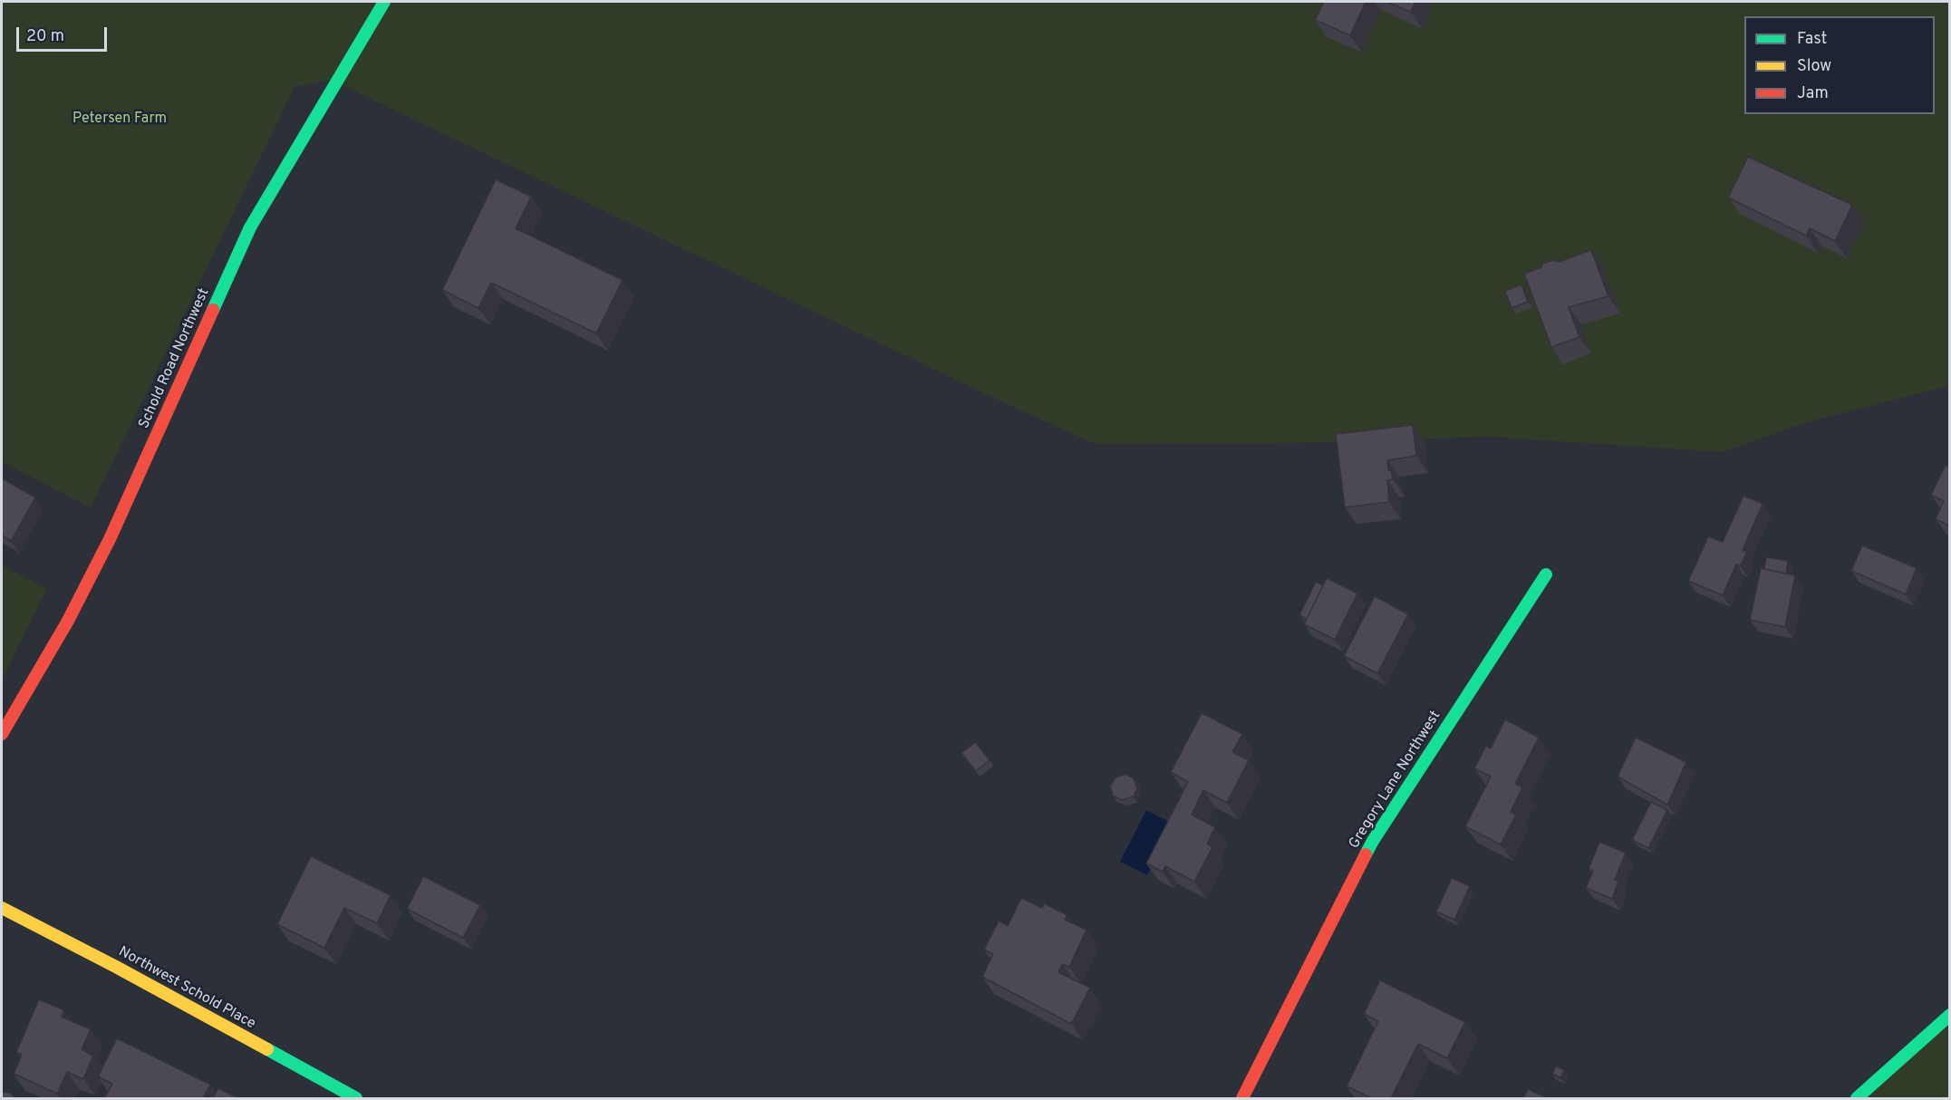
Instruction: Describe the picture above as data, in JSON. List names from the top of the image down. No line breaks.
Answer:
{"streets":{"street":["Schold Road Northwest","Gregory Lane Northwest","Northwest Schold Place"]},"parks":["Petersen Farm"],"legend":["Fast","Slow","Jam"],"scale_bar":"20 m"}
